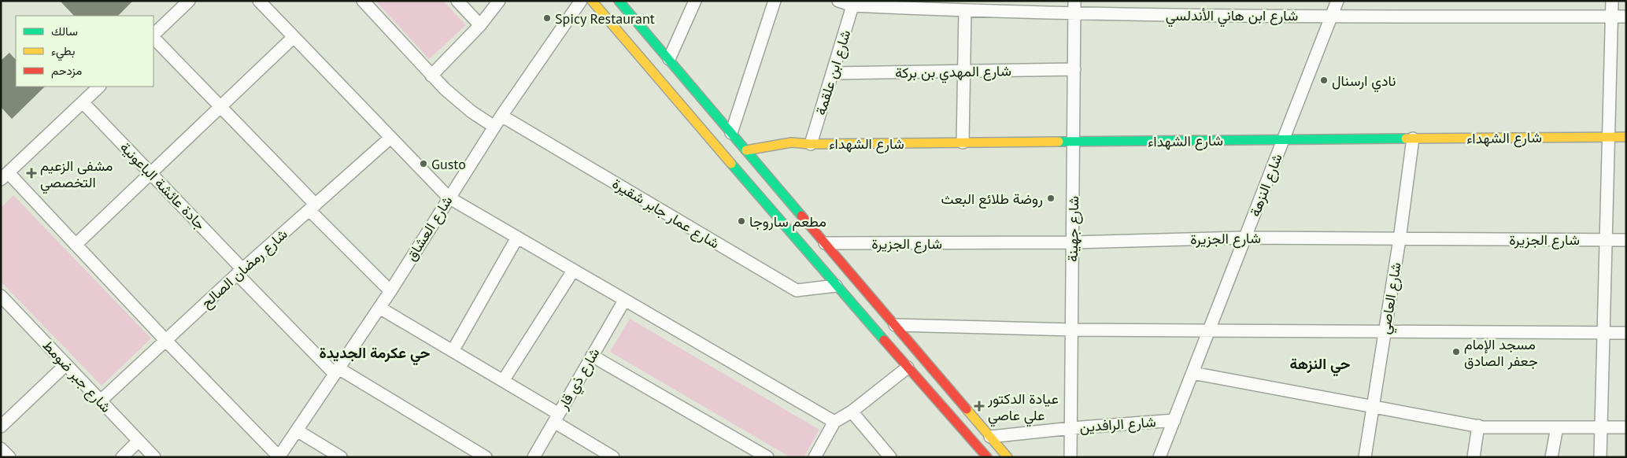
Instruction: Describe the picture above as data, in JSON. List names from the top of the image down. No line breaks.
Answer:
{"streets":{"main road":["شارع الشهداء"],"street":["شارع ابن هاني الأندلسي","شارع المهدي بن بركة","شارع ابن علقمة","شارع النزهة","جادة عائشة الباعونية","شارع عمار جابر شقيرة","شارع العشاق","شارع جهينة","شارع الجزيرة","شارع رمضان الصالح","شارع العاصي","شارع جبر ضومط","شارع ذي قار","شارع الرافدين"]},"crossings":[["شارع ابن هاني الأندلسي","شارع ابن علقمة"],["شارع ابن هاني الأندلسي","شارع النزهة"],["شارع ابن هاني الأندلسي","شارع جهينة"],["شارع المهدي بن بركة","شارع ابن علقمة"],["شارع المهدي بن بركة","شارع جهينة"],["شارع ابن علقمة","شارع الشهداء"],["شارع الشهداء","شارع النزهة"],["شارع الشهداء","شارع جهينة"],["شارع الشهداء","شارع العاصي"],["شارع النزهة","شارع الجزيرة"],["شارع النزهة","شارع الرافدين"],["جادة عائشة الباعونية","شارع العشاق"],["جادة عائشة الباعونية","شارع رمضان الصالح"],["شارع عمار جابر شقيرة","شارع العشاق"],["شارع جهينة","شارع الجزيرة"],["شارع جهينة","شارع الرافدين"],["شارع الجزيرة","شارع العاصي"],["شارع رمضان الصالح","شارع جبر ضومط"]],"districts":["حي عكرمة الجديدة","حي النزهة"],"places":{"other":["Spicy Restaurant","نادي ارسنال","Gusto","روضة طلائع البعث","مطعم ساروجا","مسجد الإمام جعفر الصادق"],"health":["مشفى الزعيم التخصصي","عيادة الدكتور علي عاصي"]},"legend":["سالك","بطيء","مزدحم"]}
